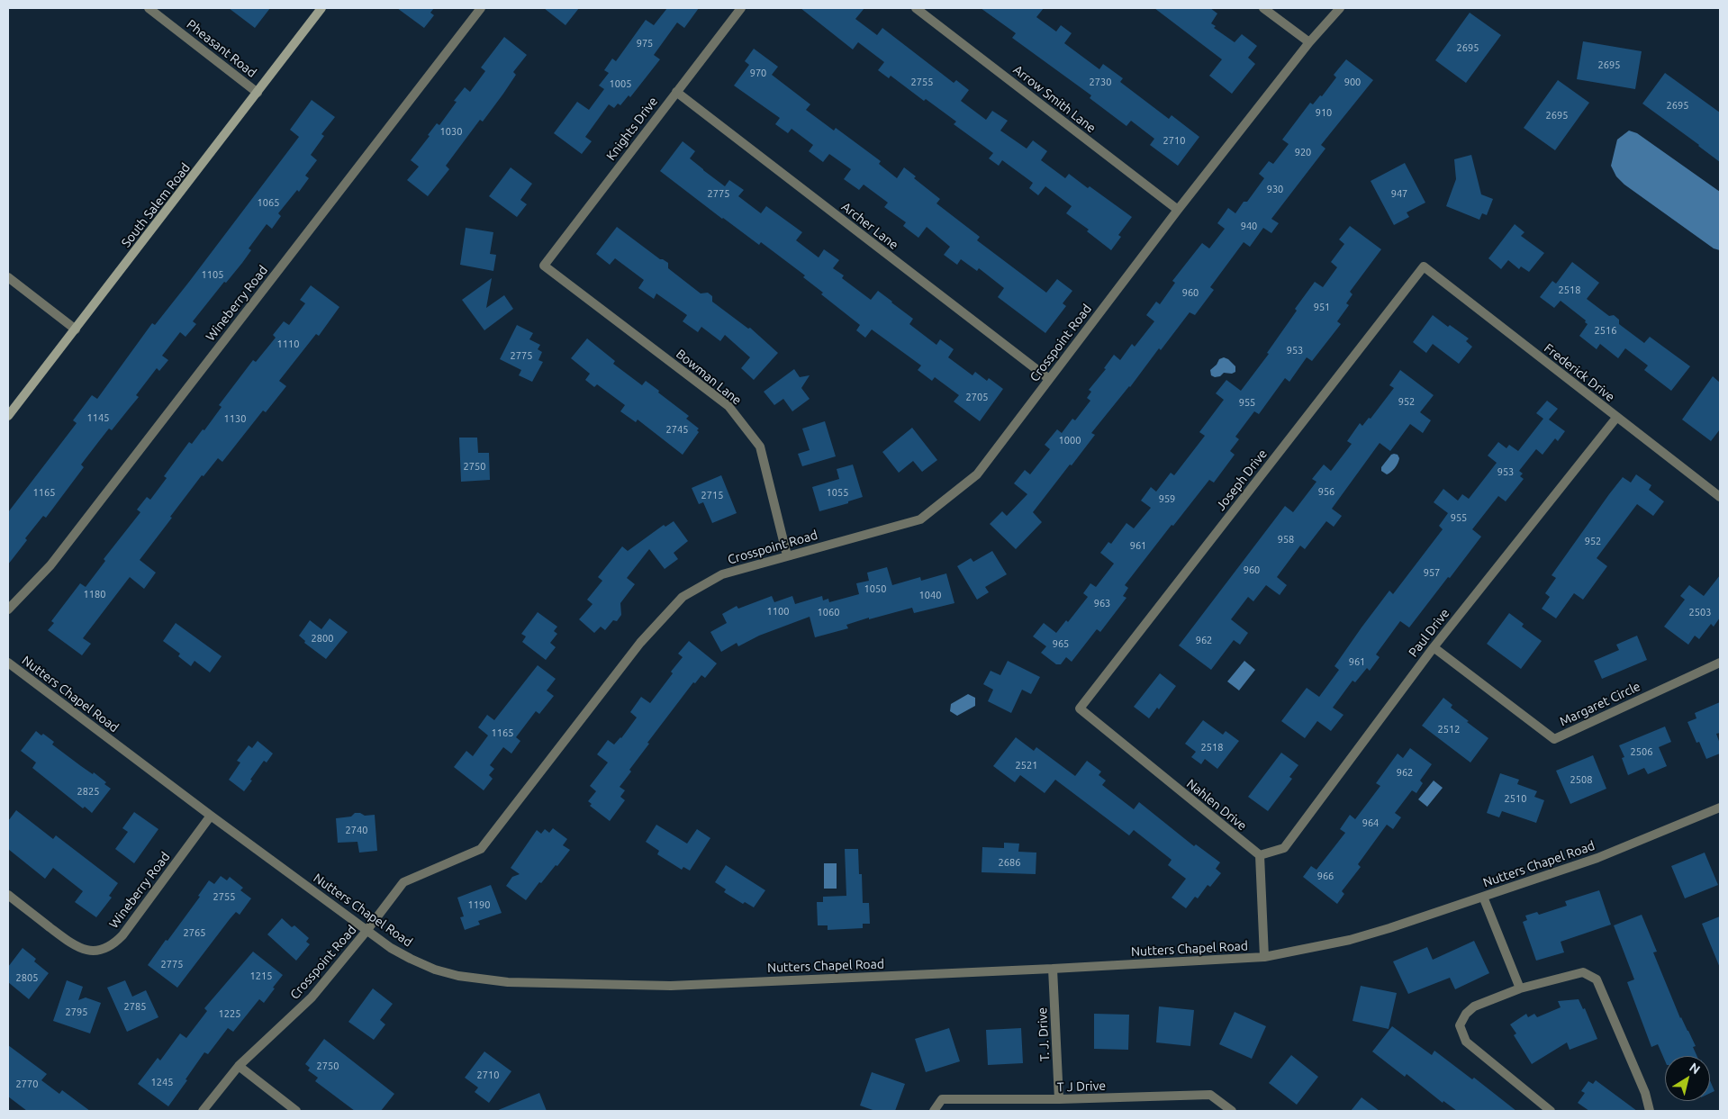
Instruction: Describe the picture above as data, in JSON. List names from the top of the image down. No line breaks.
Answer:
{"streets":{"street":["Pheasant Road","Arrow Smith Lane","Knights Drive","South Salem Road","Archer Lane","Wineberry Road","Crosspoint Road","Frederick Drive","Bowman Lane","Joseph Drive","Paul Drive","Nutters Chapel Road","Margaret Circle","Nahlen Drive","T. J. Drive","T J Drive"]},"crossings":[["Pheasant Road","South Salem Road"],["Arrow Smith Lane","Crosspoint Road"],["Knights Drive","Archer Lane"],["Knights Drive","Bowman Lane"],["Archer Lane","Crosspoint Road"],["Wineberry Road","Nutters Chapel Road"],["Crosspoint Road","Bowman Lane"],["Crosspoint Road","Nutters Chapel Road"],["Frederick Drive","Joseph Drive"],["Frederick Drive","Paul Drive"],["Joseph Drive","Nahlen Drive"],["Paul Drive","Margaret Circle"],["Paul Drive","Nahlen Drive"],["Nutters Chapel Road","T. J. Drive"],["T. J. Drive","T J Drive"]],"house_numbers":["975","2695","2695","970","2755","2730","900","1005","2695","910","2695","1030","2710","920","930","2775","947","1065","940","1105","2518","960","951","2516","1110","953","2775","2705","952","955","1145","1130","2745","1000","2750","953","956","1165","1055","2715","959","955","958","952","961","960","957","1050","1180","1040","963","1100","1060","2503","2800","962","965","961","2512","1165","2518","2506","2521","962","2508","2825","2510","964","2740","2686","966","2755","1190","2765","2775","1215","2805","2785","2795","1225","2750","2710","1245","2770"],"north":"top right"}
